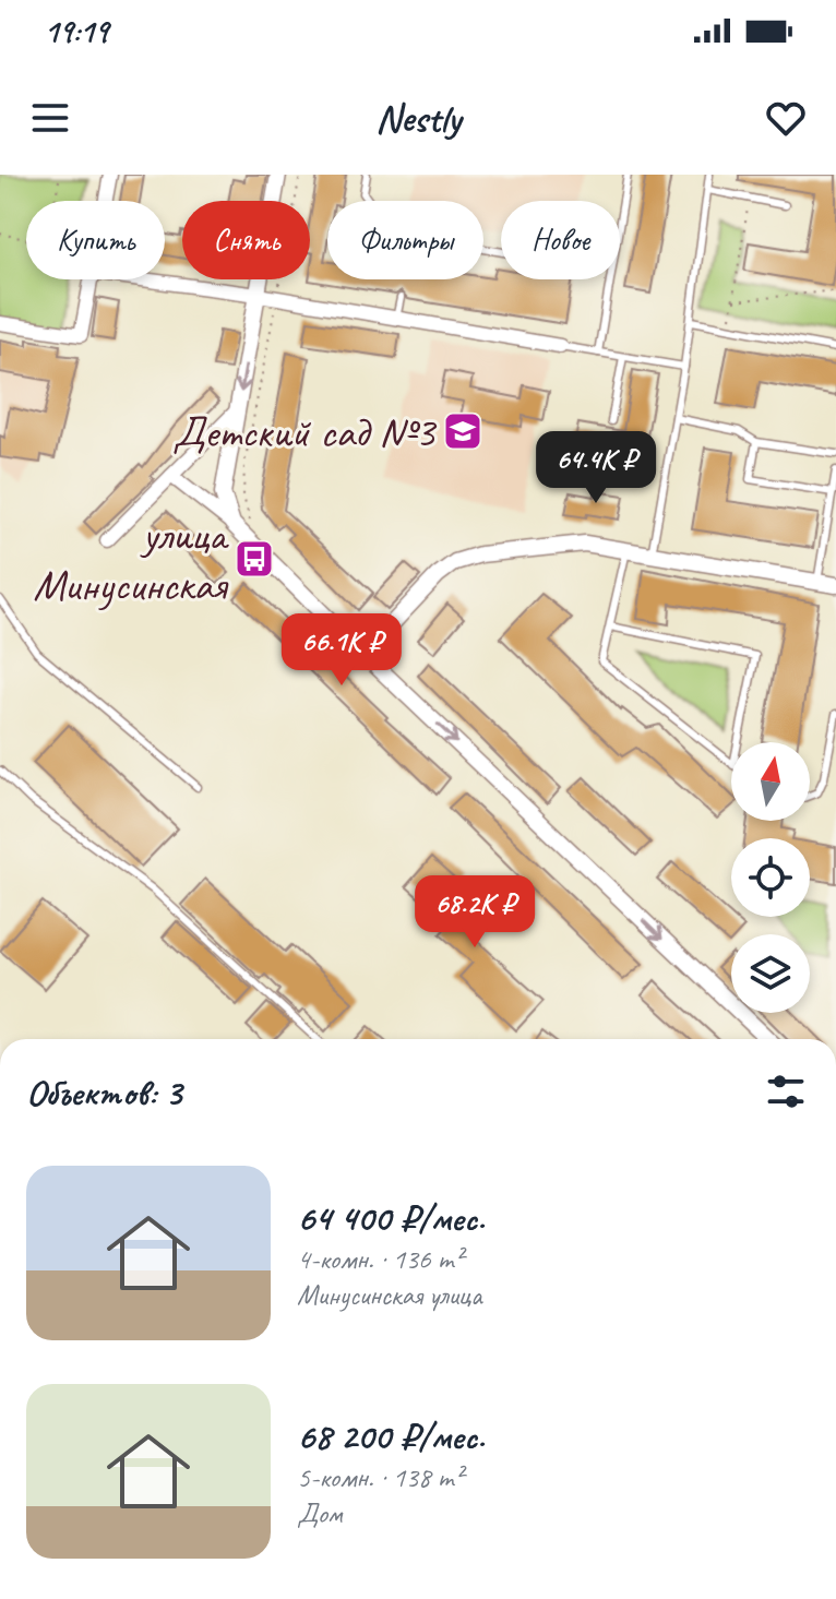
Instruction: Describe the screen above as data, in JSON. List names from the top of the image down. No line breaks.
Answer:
{"places":{"school or university":["Детский сад №3"],"bus stop":["улица Минусинская"]},"north":"top","page":{"status":"19:19","header":"Nestly","chip":["Купить","Снять","Фильтры","Новое"],"price":["64.4K ₽","66.1K ₽","68.2K ₽"],"heading":"Объектов: 3","list":[{"name":"64 400 ₽/мес.","note":"4-комн. · 136 m² · Минусинская улица"},{"name":"68 200 ₽/мес.","note":"5-комн. · 138 m² · Дом"}]}}
